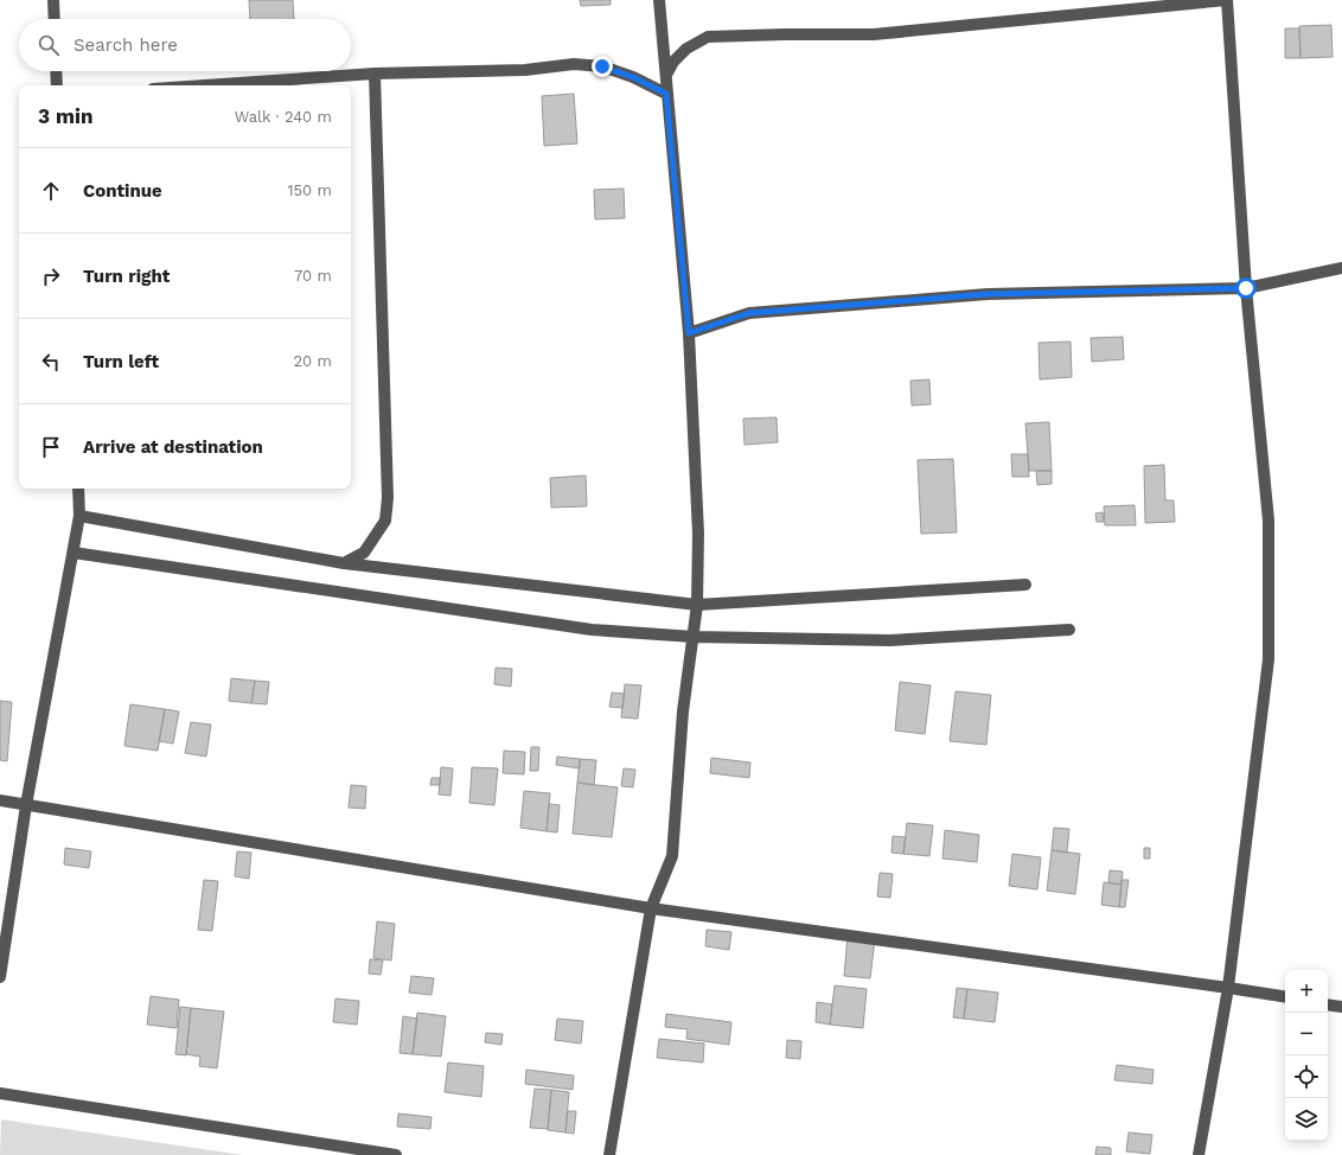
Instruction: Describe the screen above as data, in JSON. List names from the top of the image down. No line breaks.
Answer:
{"page":{"search":"Search here","heading":["3 min","Walk · 240 m"],"list":[["Continue","150 m"],["Turn right","70 m"],["Turn left","20 m"],"Arrive at destination"],"map_buttons":["+","−"]}}
